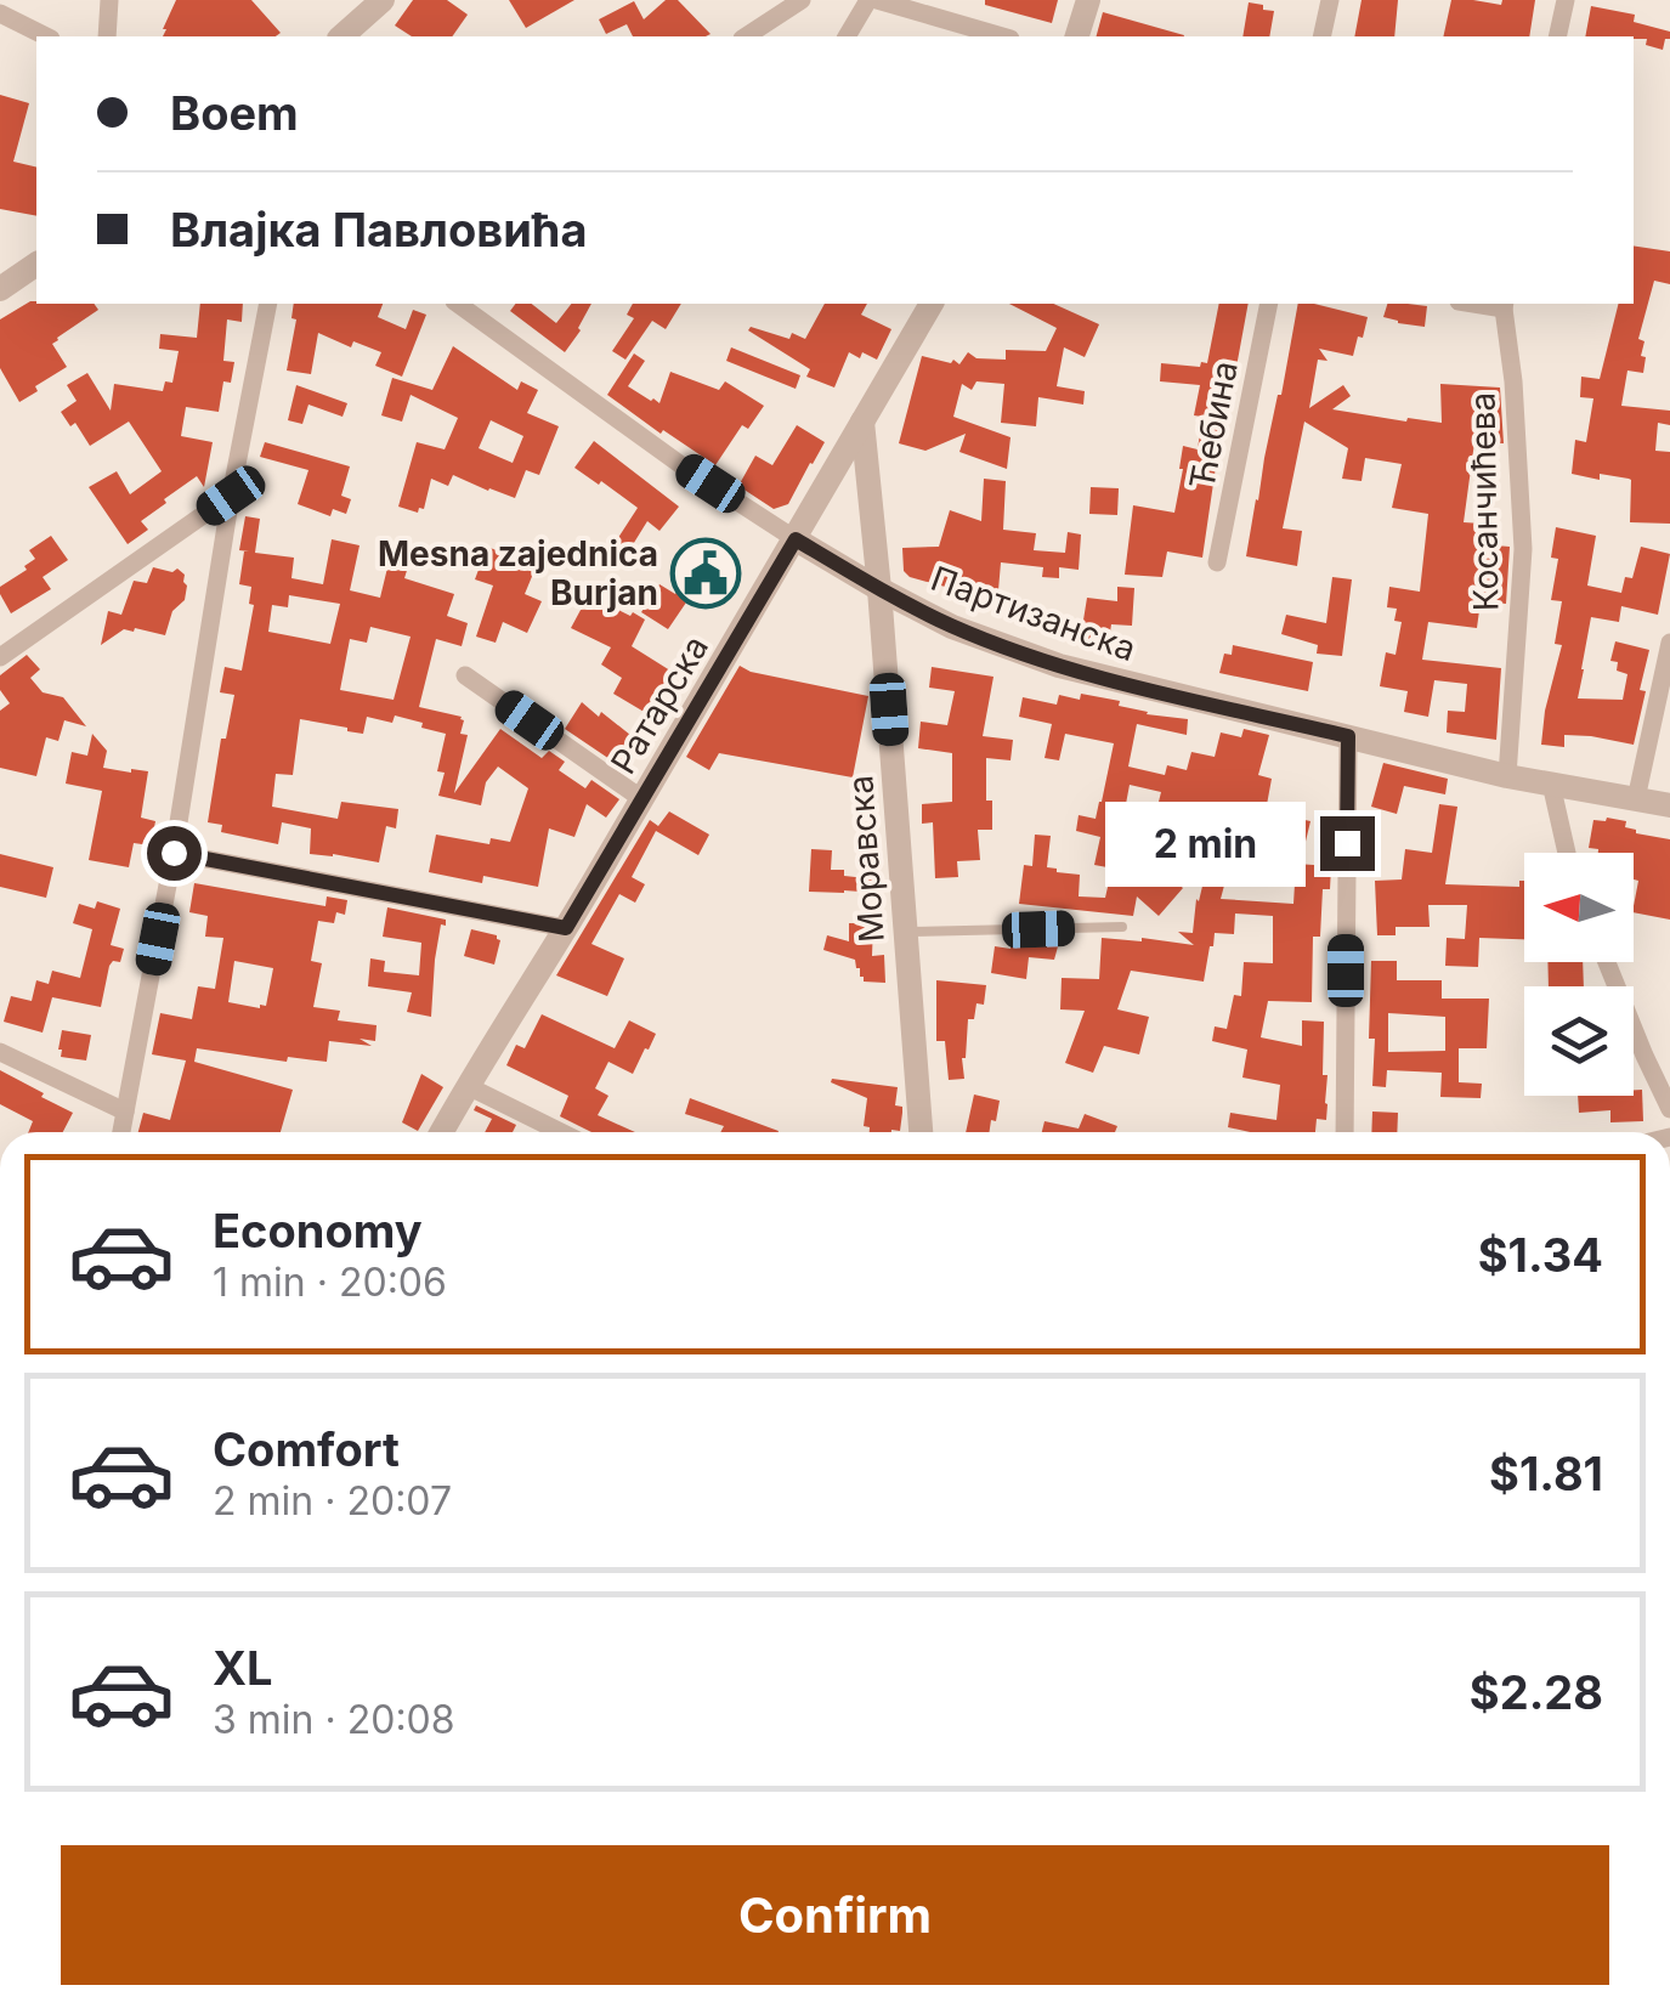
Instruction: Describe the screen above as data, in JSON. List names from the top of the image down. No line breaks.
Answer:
{"streets":{"street":["Ћебина","Косанчићева","Партизанска","Ратарска","Моравска"]},"crossings":[["Косанчићева","Партизанска"],["Партизанска","Ратарска"],["Партизанска","Моравска"],["Ратарска","Моравска"]],"places":{"public building":["Mesna zajednica Burjan"]},"north":"left","page":{"banner":["Boem","Влајка Павловића"],"bubble":"2 min","list":[{"name":"Economy","note":"1 min · 20:06","value":"$1.34"},{"name":"Comfort","note":"2 min · 20:07","value":"$1.81"},{"name":"XL","note":"3 min · 20:08","value":"$2.28"}],"buttons":"Confirm"}}
